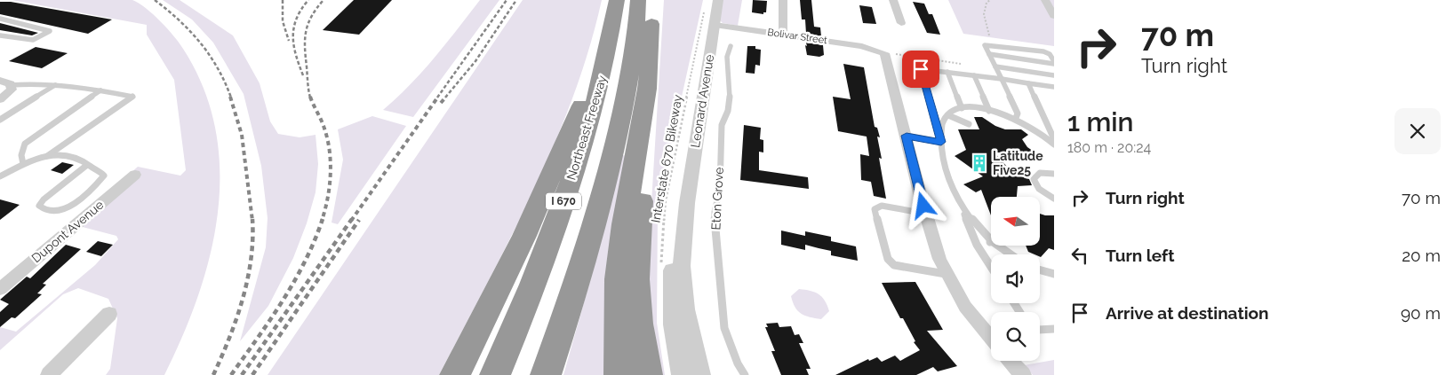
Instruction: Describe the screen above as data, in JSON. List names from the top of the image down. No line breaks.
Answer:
{"streets":{"highway":["Northeast Freeway","I 670"],"street":["Bolivar Street","Leonard Avenue","Dupont Avenue"],"lane":["Eton Grove"],"path":["Interstate 670 Bikeway"]},"crossings":[["Bolivar Street","Leonard Avenue"]],"places":{"building":["Latitude Five25"]},"north":"left","page":{"turn":["70 m","Turn right"],"heading":["1 min","180 m · 20:24"],"list":[{"name":"Turn right","value":"70 m"},{"name":"Turn left","value":"20 m"},{"name":"Arrive at destination","value":"90 m"}]}}
